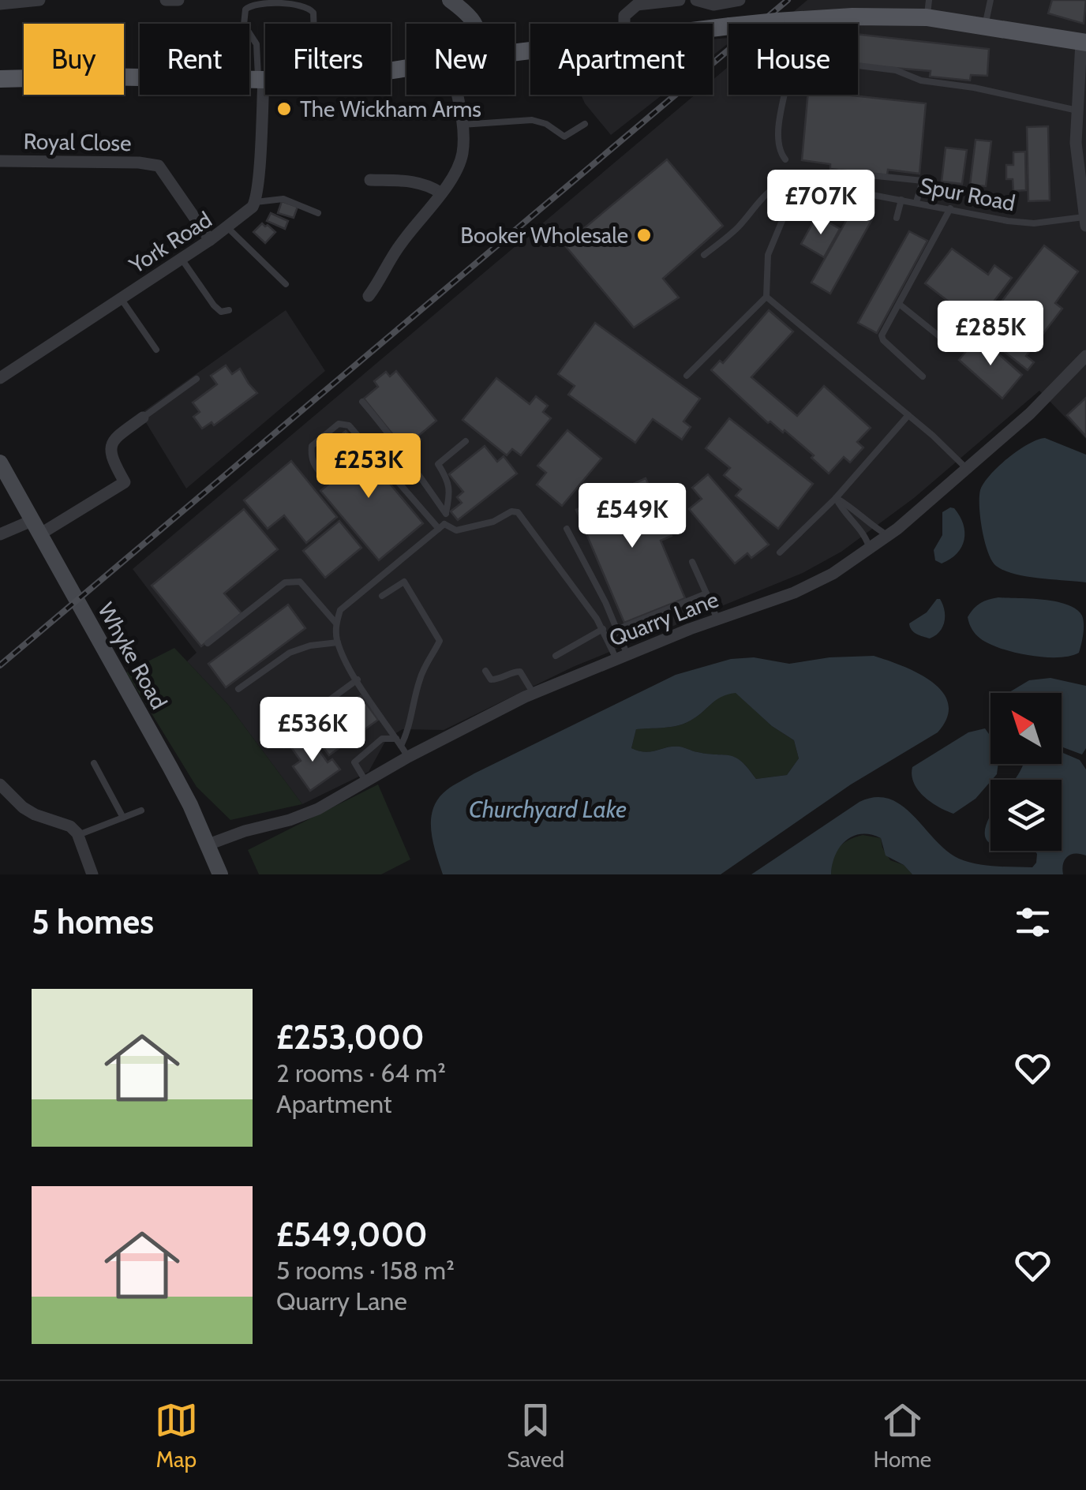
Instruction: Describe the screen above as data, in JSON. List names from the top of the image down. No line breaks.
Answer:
{"streets":{"main road":["Whyke Road"],"street":["Royal Close","York Road","Quarry Lane"],"lane":["Spur Road"]},"crossings":[["Royal Close","York Road"],["Quarry Lane","Whyke Road"]],"water":["Churchyard Lake"],"places":["The Wickham Arms","Booker Wholesale"],"north":"top left","page":{"chip":["Buy","Rent","Filters","New","Apartment","House"],"price":["£707K","£285K","£253K","£549K","£536K"],"heading":"5 homes","list":[{"name":"£253,000","note":"2 rooms · 64 m² · Apartment"},{"name":"£549,000","note":"5 rooms · 158 m² · Quarry Lane"}],"tabs":["Map","Saved","Home"]}}
